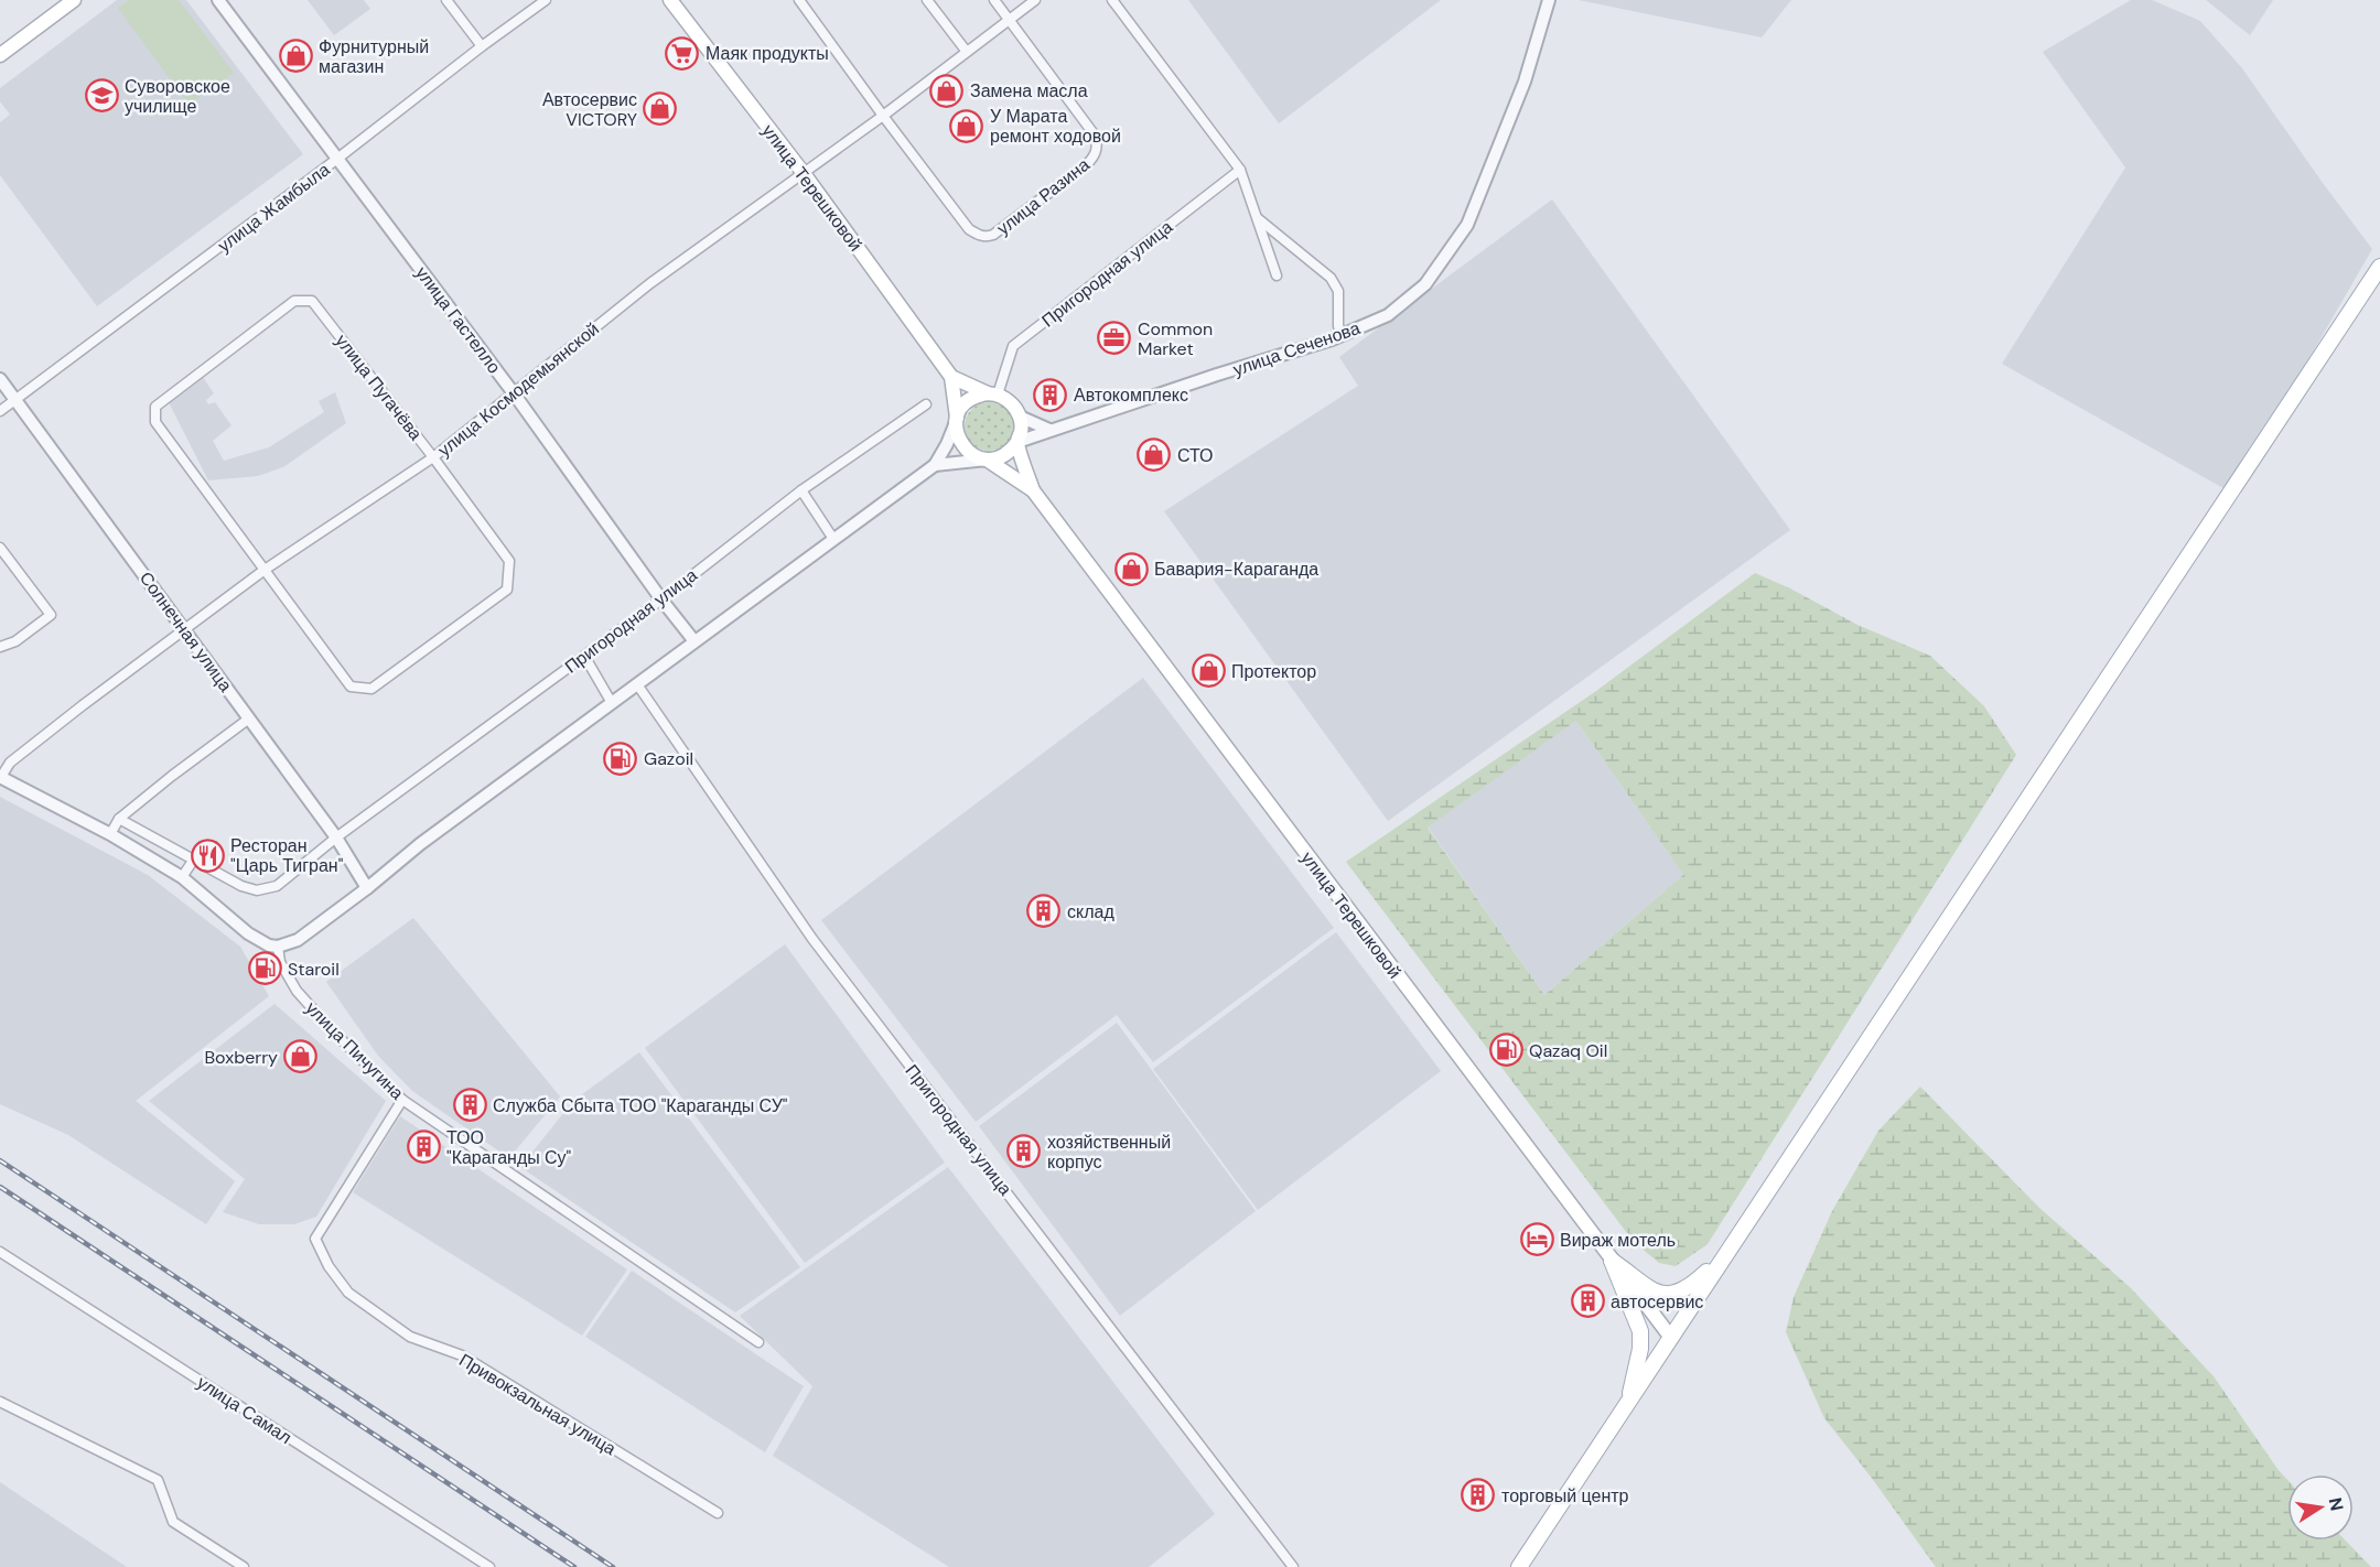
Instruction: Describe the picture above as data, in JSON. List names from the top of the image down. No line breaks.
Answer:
{"streets":{"main road":["улица Терешковой"],"street":["улица Разина","улица Жамбыла","Пригородная улица","улица Гастелло","улица Сеченова","улица Пугачёва","улица Космодемьянской","Солнечная улица","улица Пичугина","Привокзальная улица","улица Самал"]},"crossings":[["улица Терешковой","Пригородная улица"],["улица Терешковой","улица Сеченова"],["улица Терешковой","улица Космодемьянской"],["улица Разина","улица Космодемьянской"],["улица Жамбыла","улица Гастелло"],["улица Жамбыла","Солнечная улица"],["Пригородная улица","улица Гастелло"],["Пригородная улица","улица Сеченова"],["Пригородная улица","Солнечная улица"],["улица Гастелло","улица Космодемьянской"],["улица Пугачёва","улица Космодемьянской"],["улица Космодемьянской","Солнечная улица"],["улица Пичугина","Привокзальная улица"]],"places":{"supermarket":["Маяк продукты"],"shop":["Фурнитурный магазин","Замена масла","Автосервис VICTORY","У Марата ремонт ходовой","СТО","Бавария-Караганда","Протектор","Boxberry"],"school or university":["Суворовское училище"],"office":["Common Market"],"building":["Автокомплекс","склад","Служба Сбыта ТОО \"Караганды СУ\"","ТОО \"Караганды Су\"","хозяйственный корпус","автосервис","торговый центр"],"fuel station":["Gazoil","Staroil","Qazaq Oil"],"restaurant":["Ресторан \"Царь Тигран\""],"hotel":["Вираж мотель"]},"north":"right"}
